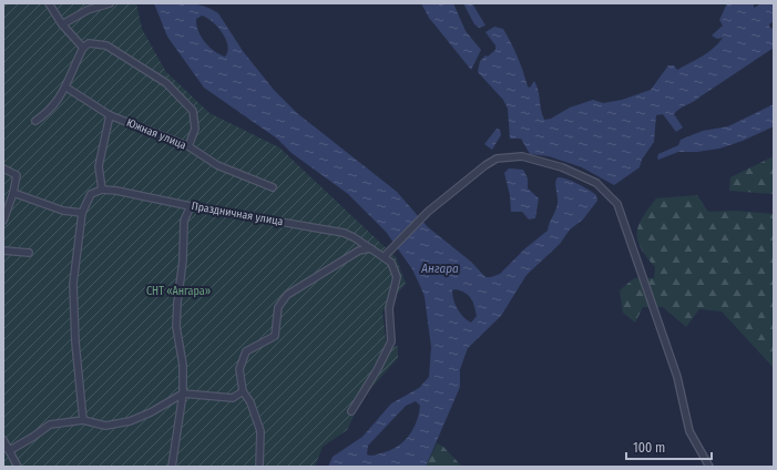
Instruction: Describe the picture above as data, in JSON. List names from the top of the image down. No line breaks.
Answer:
{"streets":{"street":["Южная улица","Праздничная улица"]},"water":["Ангара"],"parks":["СНТ «Ангара»"],"scale_bar":"100 m"}
